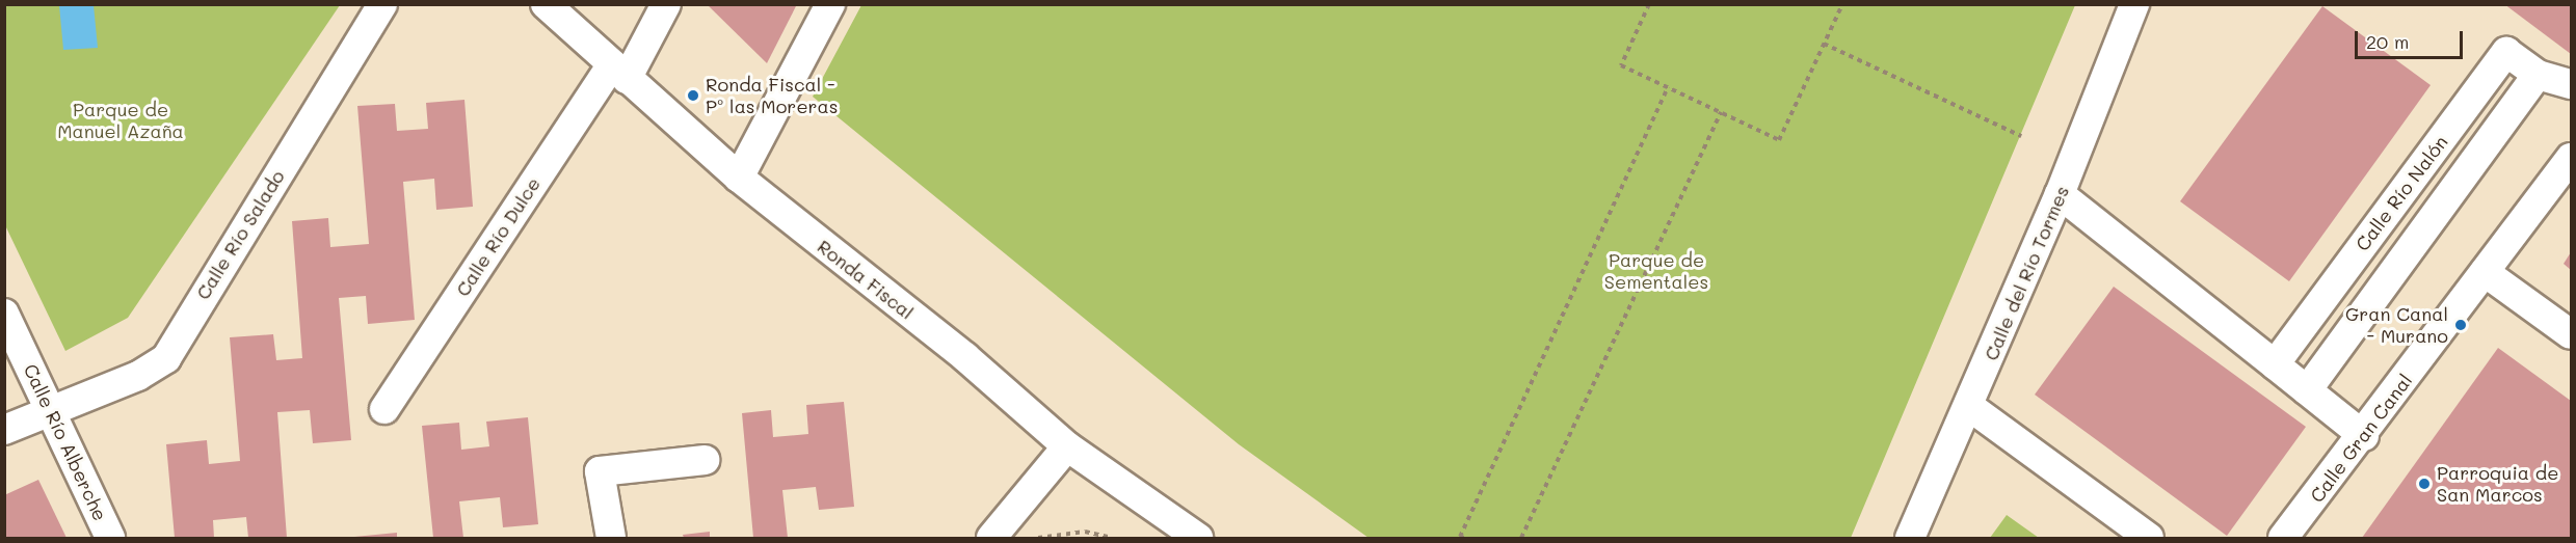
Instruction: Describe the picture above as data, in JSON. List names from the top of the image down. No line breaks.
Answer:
{"streets":{"street":["Calle Río Nalón","Calle Río Salado","Calle Río Dulce","Calle del Río Tormes","Ronda Fiscal","Calle Gran Canal","Calle Río Alberche"]},"crossings":[["Calle Río Salado","Calle Río Alberche"],["Calle Río Dulce","Ronda Fiscal"]],"parks":["Parque de Manuel Azaña","Parque de Sementales"],"places":["Ronda Fiscal - Pº las Moreras","Gran Canal - Murano","Parroquia de San Marcos"],"scale_bar":"20 m"}
